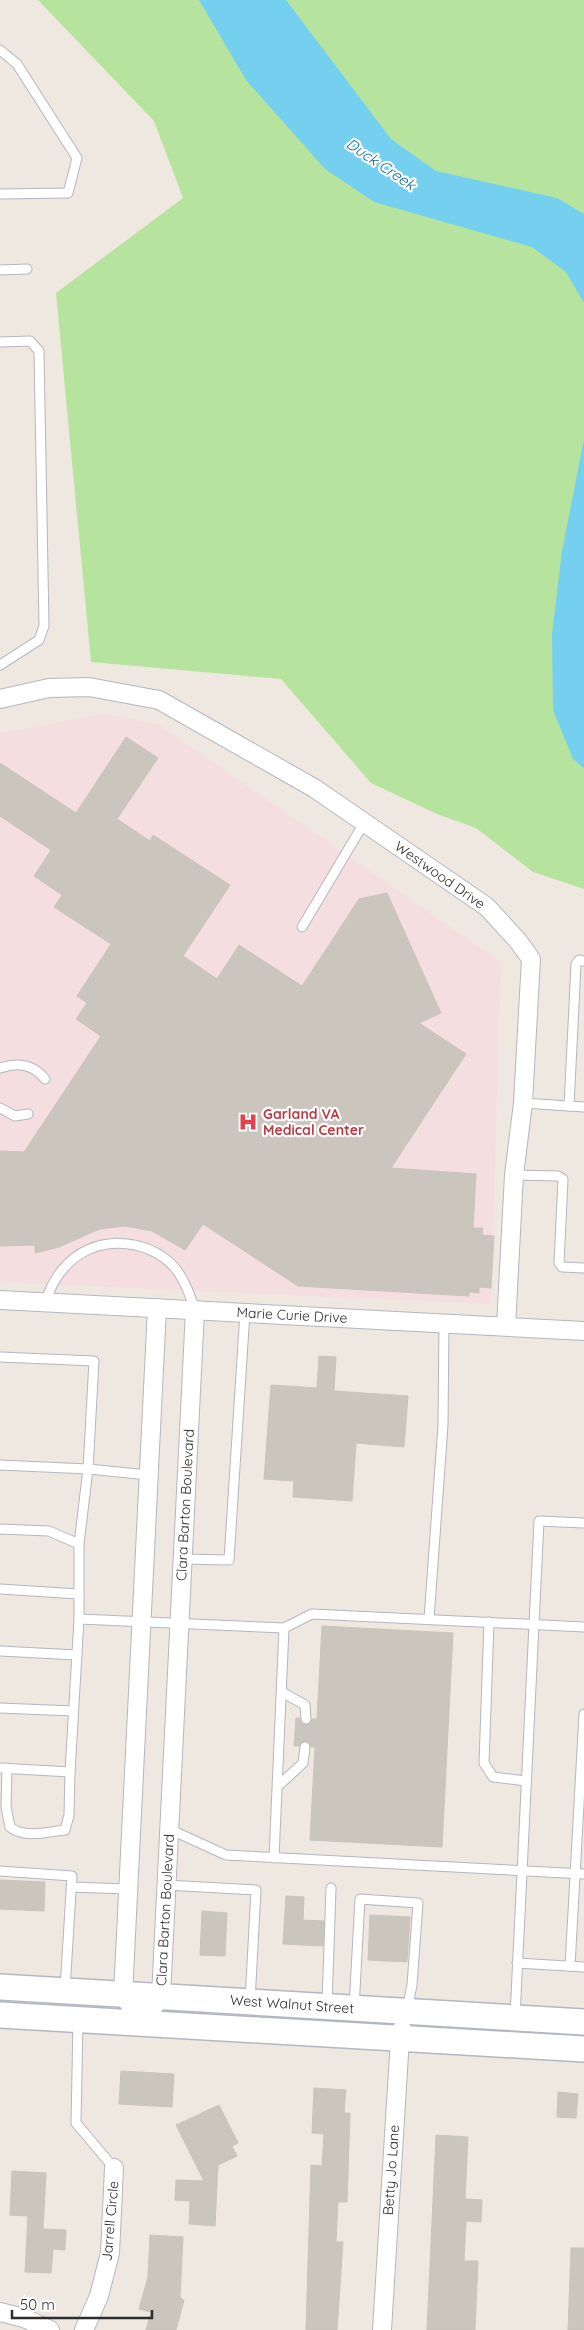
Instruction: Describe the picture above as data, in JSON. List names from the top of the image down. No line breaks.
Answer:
{"streets":{"main road":["West Walnut Street"],"street":["Westwood Drive","Marie Curie Drive","Clara Barton Boulevard","Betty Jo Lane","Jarrell Circle"]},"crossings":[["Westwood Drive","Marie Curie Drive"],["Marie Curie Drive","Clara Barton Boulevard"],["Clara Barton Boulevard","West Walnut Street"],["West Walnut Street","Betty Jo Lane"]],"water":["Duck Creek"],"places":{"hospital":["Garland VA Medical Center"]},"scale_bar":"50 m"}
